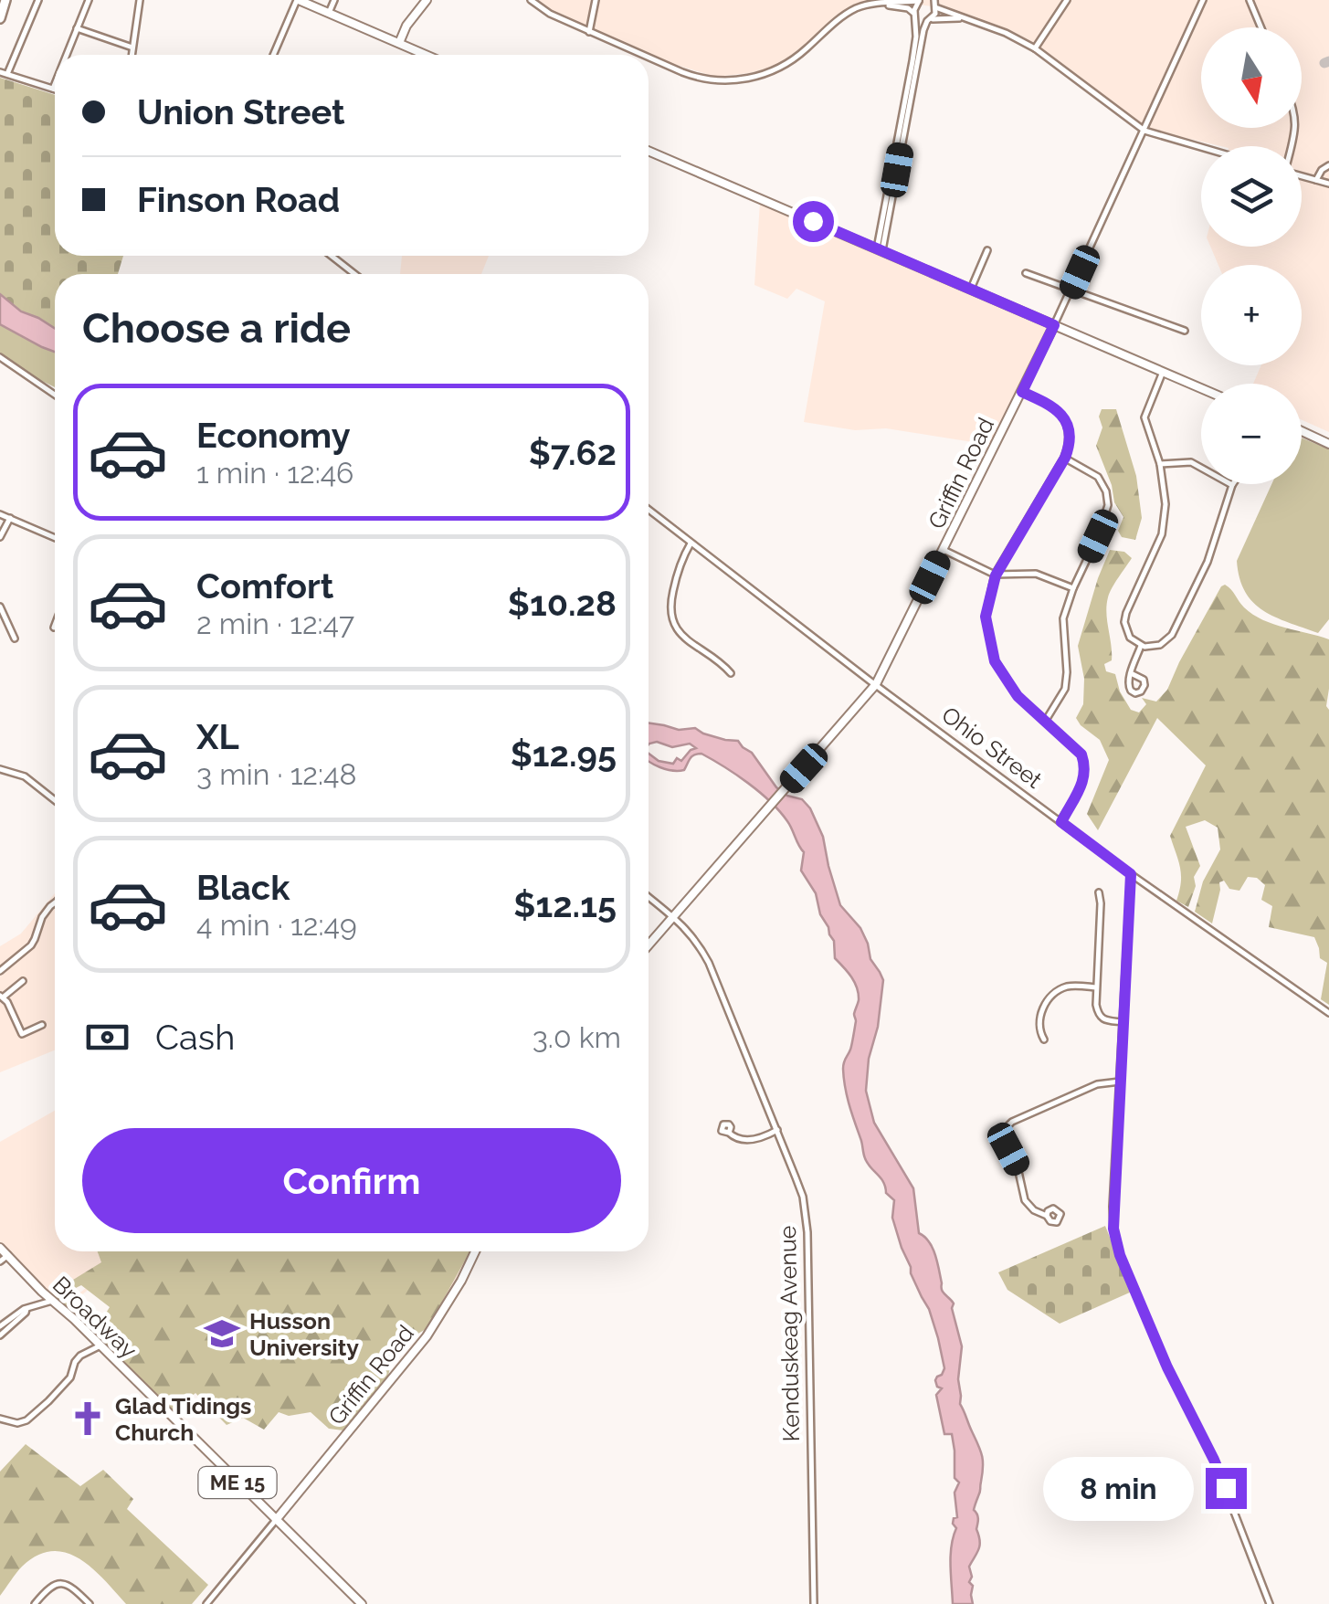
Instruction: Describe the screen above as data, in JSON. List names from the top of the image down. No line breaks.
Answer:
{"streets":{"main road":["Griffin Road","Broadway","ME 15"],"street":["Ohio Street","Kenduskeag Avenue"]},"crossings":[["Griffin Road","Ohio Street"],["Griffin Road","Broadway"],["Griffin Road","Kenduskeag Avenue"]],"places":{"school or university":["Husson University"],"church":["Glad Tidings Church"]},"north":"bottom","page":{"map_buttons":["+","−"],"banner":["Union Street","Finson Road"],"heading":"Choose a ride","list":[{"name":"Economy","note":"1 min · 12:46","value":"$7.62"},{"name":"Comfort","note":"2 min · 12:47","value":"$10.28"},{"name":"XL","note":"3 min · 12:48","value":"$12.95"},{"name":"Black","note":"4 min · 12:49","value":"$12.15"}],"pay":["Cash","3.0 km"],"buttons":"Confirm","bubble":"8 min"}}
